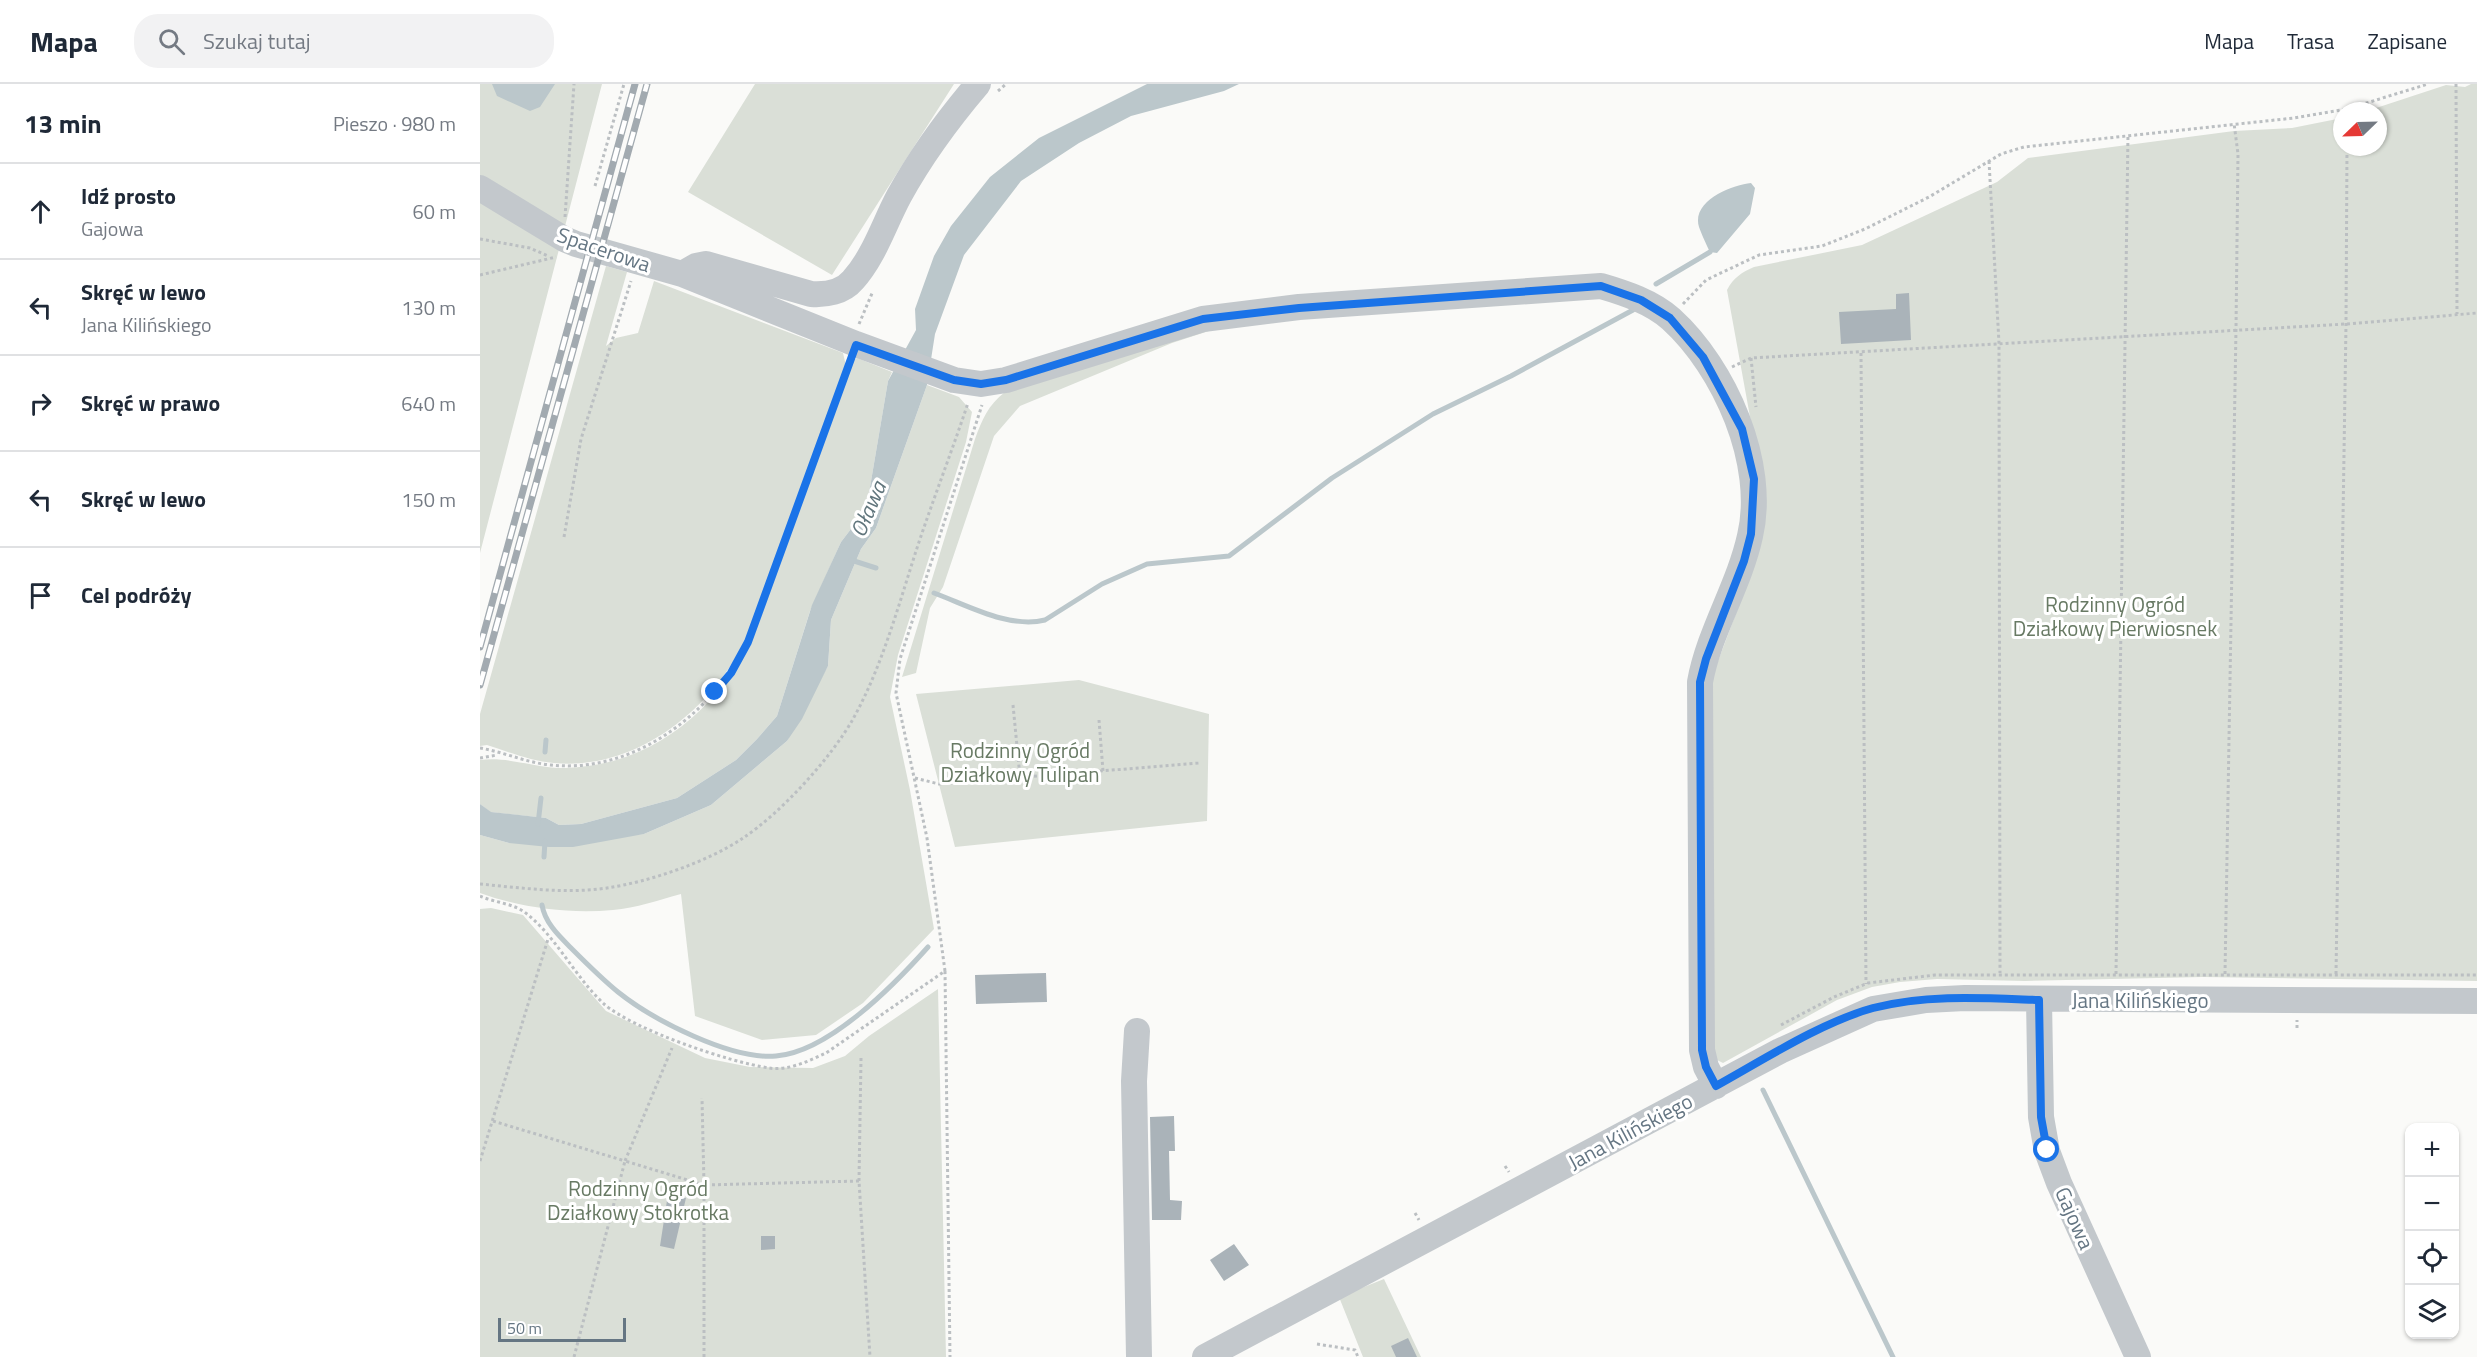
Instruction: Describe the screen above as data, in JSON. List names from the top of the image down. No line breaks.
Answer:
{"streets":{"street":["Spacerowa","Jana Kilińskiego","Gajowa"]},"crossings":[["Jana Kilińskiego","Gajowa"]],"water":["Oława"],"parks":["Rodzinny Ogród Działkowy Pierwiosnek","Rodzinny Ogród Działkowy Tulipan","Rodzinny Ogród Działkowy Stokrotka"],"scale_bar":"50 m","north":"bottom left","page":{"header":"Mapa","search":"Szukaj tutaj","nav":["Mapa","Trasa","Zapisane"],"heading":["13 min","Pieszo · 980 m"],"list":[["Idź prosto","Gajowa","60 m"],["Skręć w lewo","Jana Kilińskiego","130 m"],["Skręć w prawo","640 m"],["Skręć w lewo","150 m"],"Cel podróży"],"map_buttons":["+","−"],"scale":"50 m"}}
